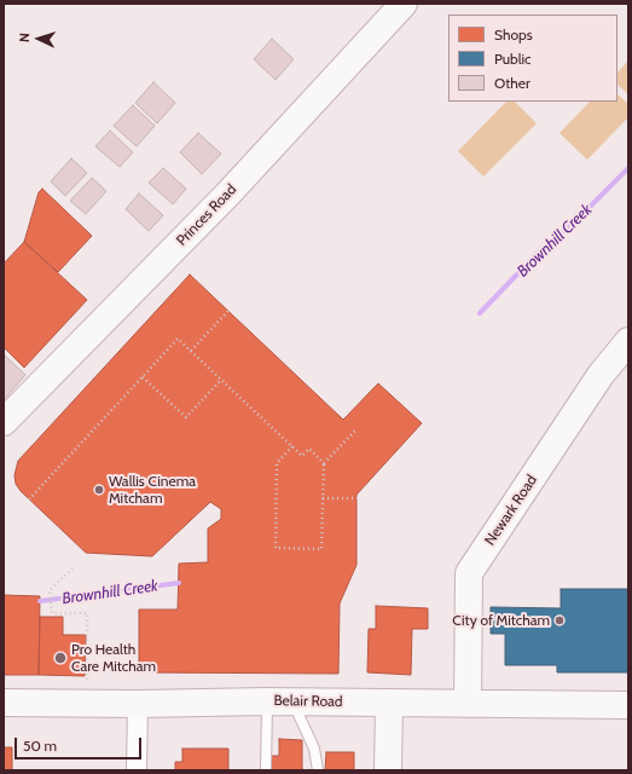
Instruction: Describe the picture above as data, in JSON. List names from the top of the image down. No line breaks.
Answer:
{"streets":{"street":["Princes Road","Newark Road","Belair Road"]},"crossings":[["Newark Road","Belair Road"]],"water":["Brownhill Creek"],"places":["Wallis Cinema Mitcham","City of Mitcham","Pro Health Care Mitcham"],"legend":["Shops","Public","Other"],"scale_bar":"50 m","north":"left"}
